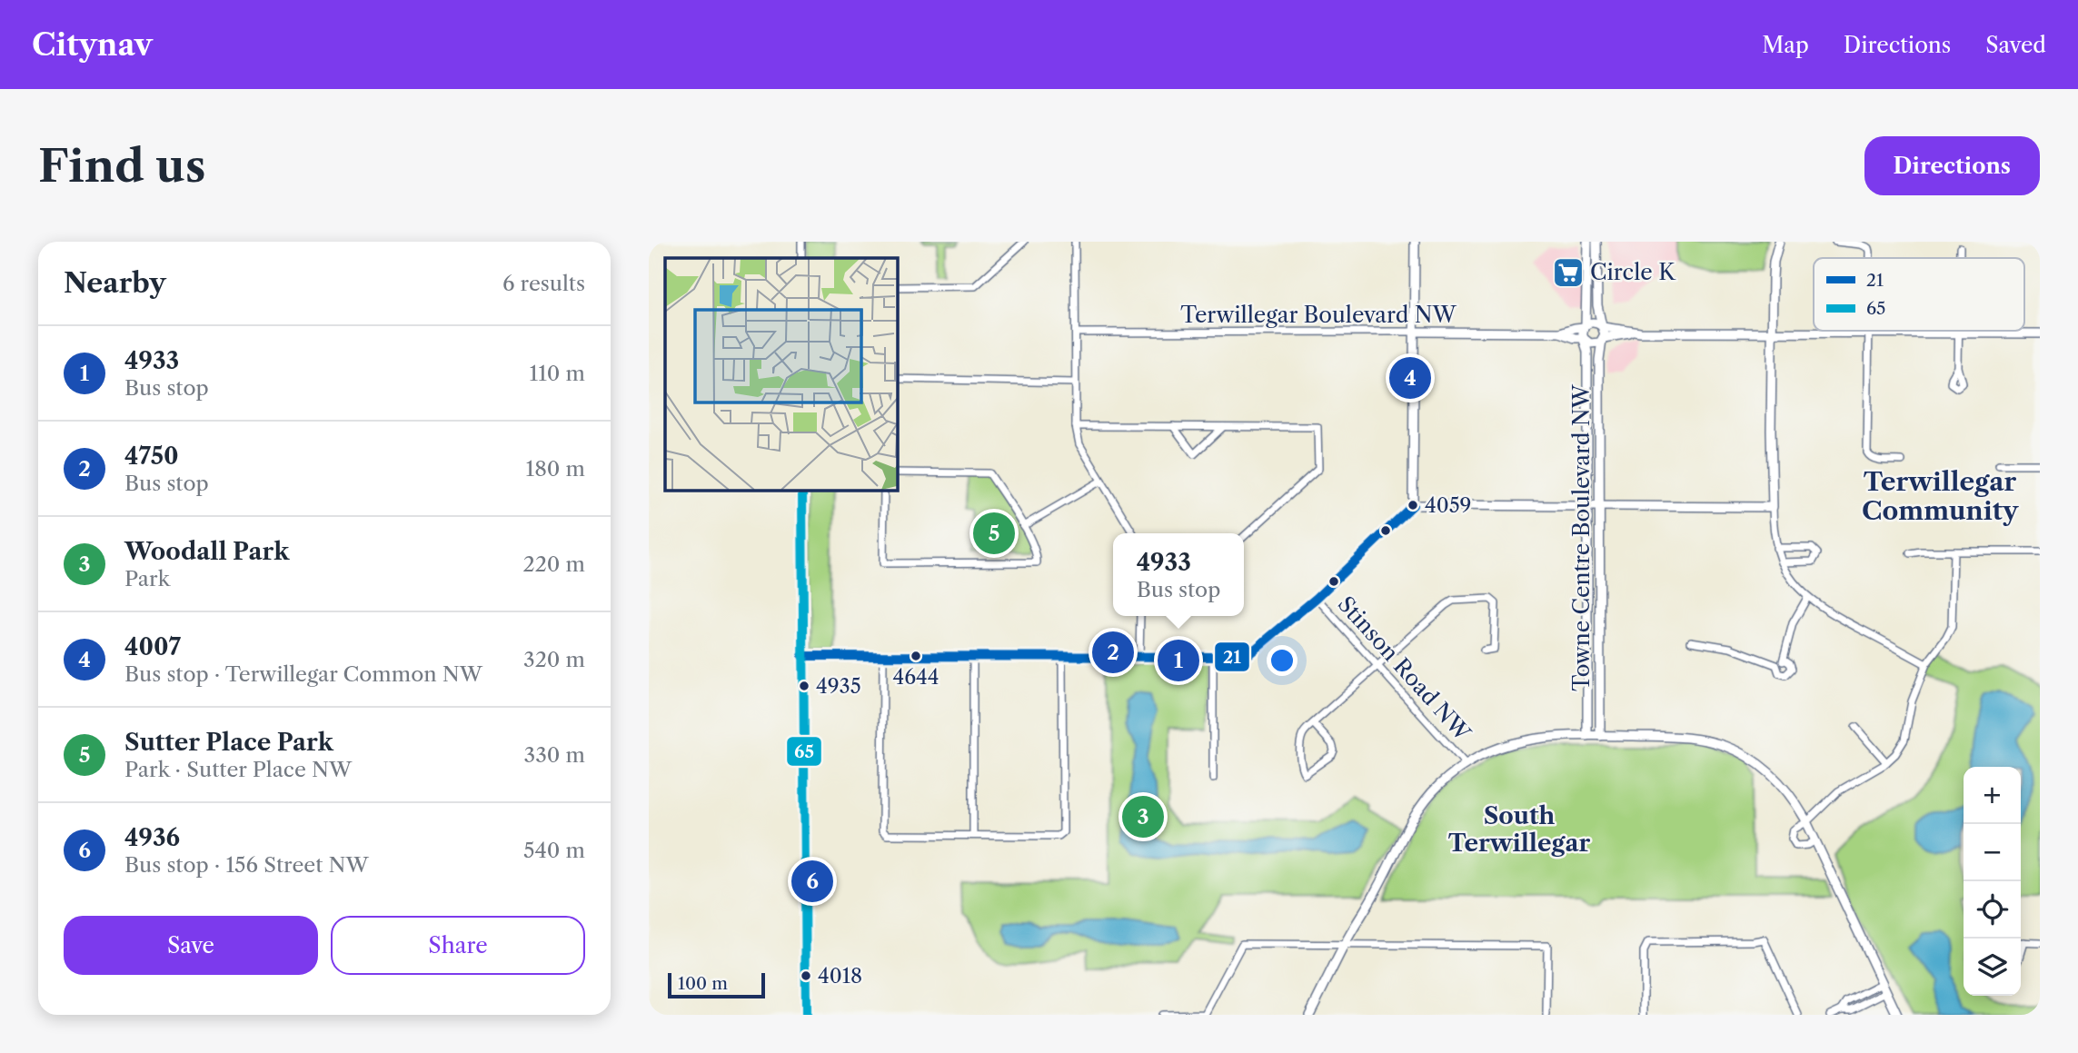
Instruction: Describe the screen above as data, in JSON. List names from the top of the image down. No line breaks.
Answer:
{"streets":{"street":["Terwillegar Boulevard NW","Towne Centre Boulevard NW","Stinson Road NW"]},"crossings":[["Terwillegar Boulevard NW","Towne Centre Boulevard NW"]],"districts":["Terwillegar Community","South Terwillegar"],"places":{"supermarket":["Circle K"],"other":["4059","4644","4935","4018"]},"lines":["transit line 65","transit line 21"],"legend":["21","65"],"scale_bar":"100 m","page":{"header":"Citynav","nav":["Map","Directions","Saved"],"buttons":["Directions",["Save","Share"]],"title":"Find us","heading":["Nearby","6 results"],"list":[{"mark":"1","name":"4933","note":"Bus stop","value":"110 m"},{"mark":"2","name":"4750","note":"Bus stop","value":"180 m"},{"mark":"3","name":"Woodall Park","note":"Park","value":"220 m"},{"mark":"4","name":"4007","note":"Bus stop · Terwillegar Common NW","value":"320 m"},{"mark":"5","name":"Sutter Place Park","note":"Park · Sutter Place NW","value":"330 m"},{"mark":"6","name":"4936","note":"Bus stop · 156 Street NW","value":"540 m"}],"pins":["4","5","2","1","3","6"],"popup":["4933","Bus stop"],"map_buttons":["+","−"],"scale":"100 m"}}
